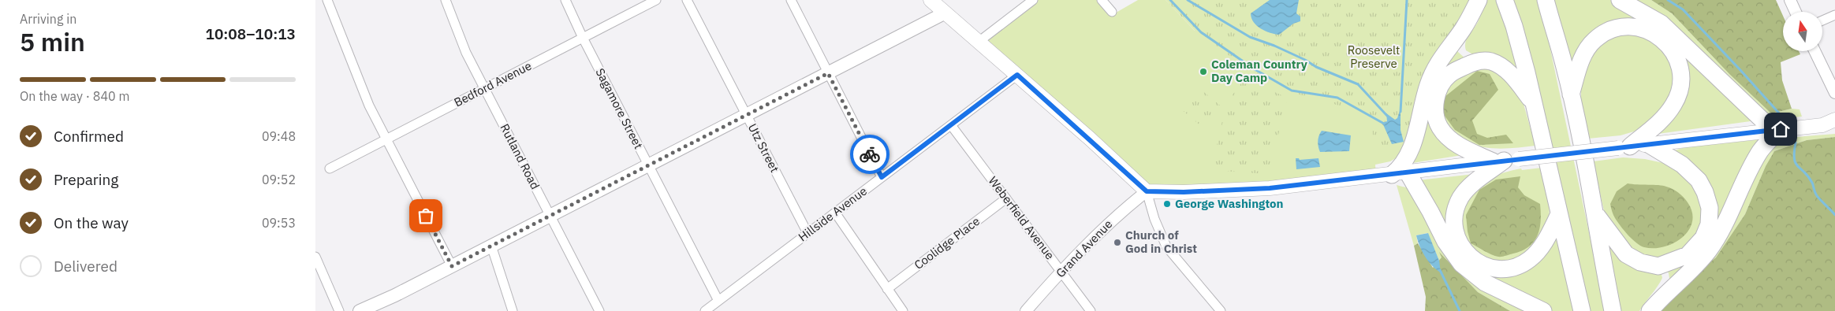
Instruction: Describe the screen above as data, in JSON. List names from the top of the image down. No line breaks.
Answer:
{"streets":{"street":["Bedford Avenue","Sagamore Street","Utz Street","Rutland Road","Hillside Avenue","Weberfield Avenue","Coolidge Place","Grand Avenue"]},"crossings":[["Bedford Avenue","Sagamore Street"],["Bedford Avenue","Rutland Road"],["Sagamore Street","Hillside Avenue"],["Utz Street","Hillside Avenue"],["Hillside Avenue","Weberfield Avenue"],["Weberfield Avenue","Coolidge Place"],["Weberfield Avenue","Grand Avenue"]],"parks":["Roosevelt Preserve"],"places":["Coleman Country Day Camp","George Washington","Church of God in Christ"],"north":"top","page":{"heading":["5 min","Arriving in","10:08–10:13"],"bar":"On the way · 840 m","list":[["Confirmed","09:48"],["Preparing","09:52"],["On the way","09:53"],"Delivered"]}}
